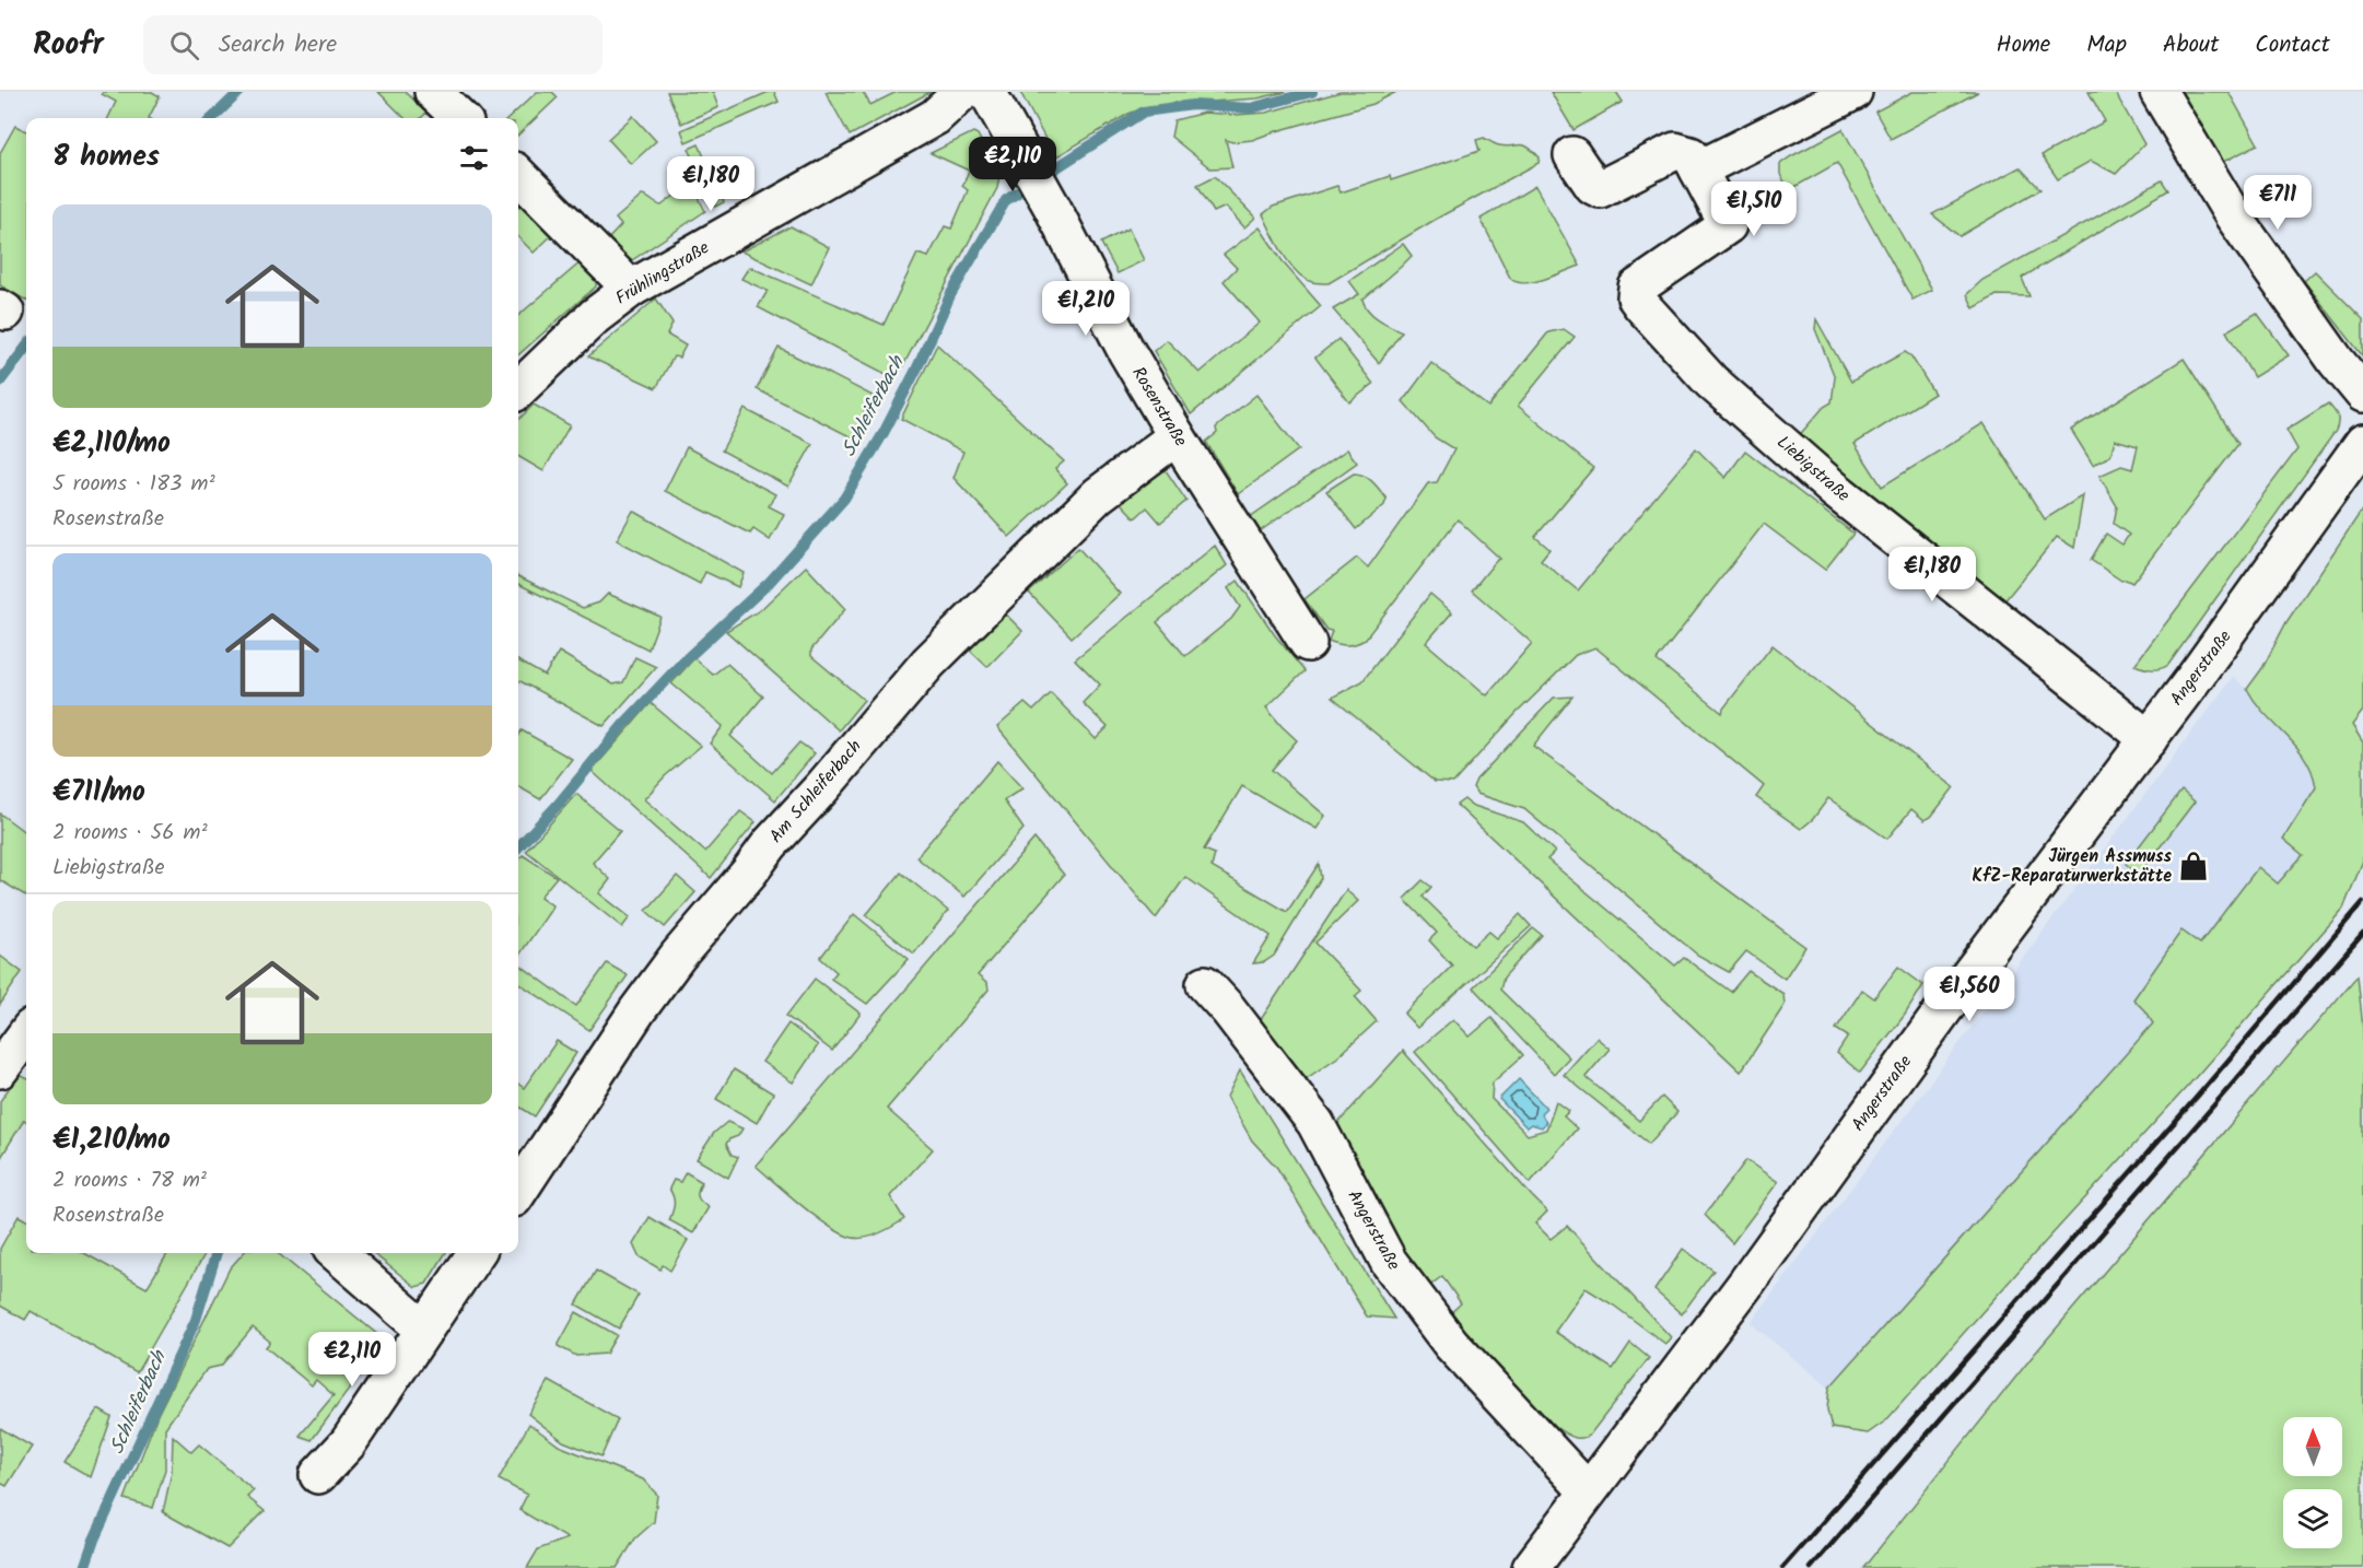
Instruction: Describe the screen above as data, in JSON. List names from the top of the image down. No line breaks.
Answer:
{"streets":{"street":["Frühlingstraße","Rosenstraße","Liebigstraße","Angerstraße","Am Schleiferbach"]},"crossings":[["Rosenstraße","Am Schleiferbach"],["Liebigstraße","Angerstraße"]],"water":["Schleiferbach"],"places":{"shop":["Jürgen Assmuss KfZ-Reparaturwerkstätte"]},"north":"top","page":{"header":"Roofr","search":"Search here","nav":["Home","Map","About","Contact"],"heading":"8 homes","price":["€2,110","€1,180","€711","€1,510","€1,210","€1,180","€1,560","€2,110"],"list":[{"name":"€2,110/mo","note":"5 rooms · 183 m² · Rosenstraße"},{"name":"€711/mo","note":"2 rooms · 56 m² · Liebigstraße"},{"name":"€1,210/mo","note":"2 rooms · 78 m² · Rosenstraße"}]}}
